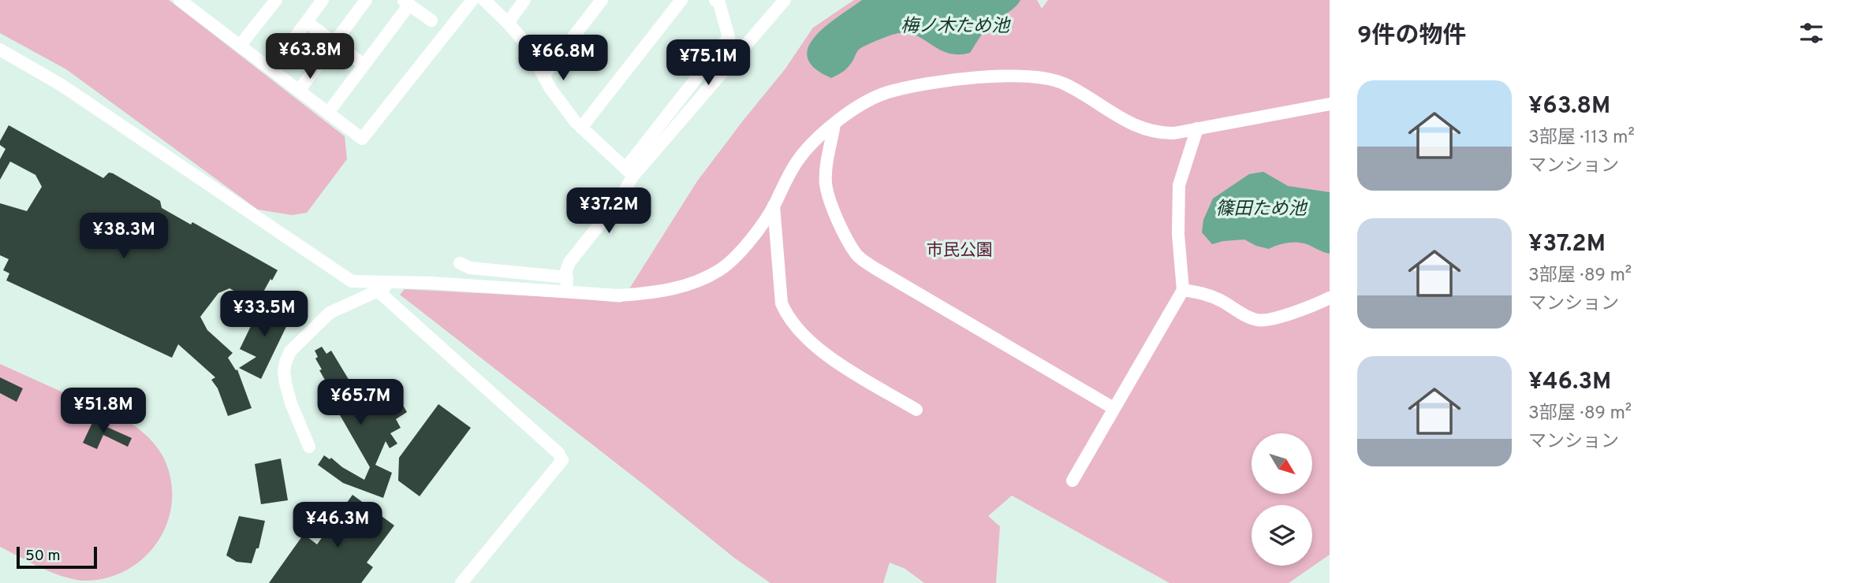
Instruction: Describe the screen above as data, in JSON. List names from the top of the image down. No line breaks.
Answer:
{"water":["梅ノ木ため池","篠田ため池"],"parks":["市民公園"],"scale_bar":"50 m","north":"bottom right","page":{"heading":"9件の物件","price":["¥63.8M","¥66.8M","¥75.1M","¥37.2M","¥38.3M","¥33.5M","¥65.7M","¥51.8M","¥46.3M"],"list":[{"name":"¥63.8M","note":"3部屋 · 113 m² · マンション"},{"name":"¥37.2M","note":"3部屋 · 89 m² · マンション"},{"name":"¥46.3M","note":"3部屋 · 89 m² · マンション"}],"scale":"50 m"}}
